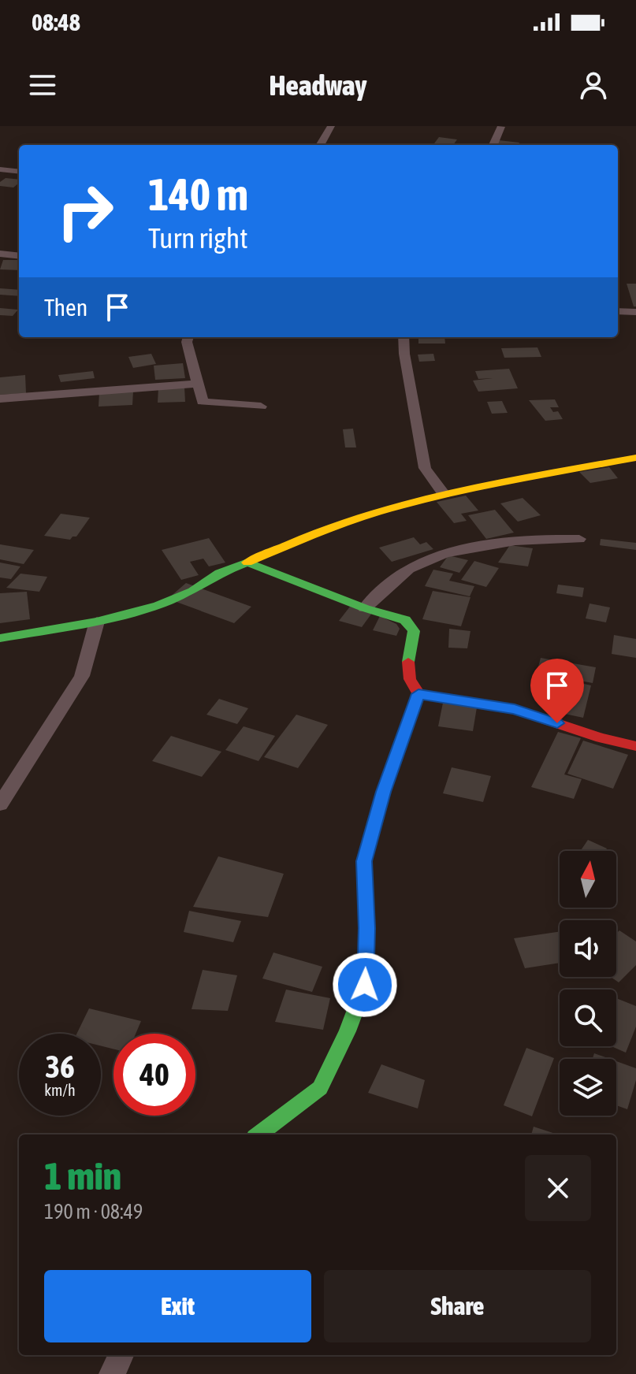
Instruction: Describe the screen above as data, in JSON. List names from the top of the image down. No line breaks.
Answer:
{"north":"top","page":{"status":"08:48","header":"Headway","turn":["140 m","Turn right"],"then":"Then","speed":"36 km/h","limit":"40","heading":["1 min","190 m · 08:49"],"buttons":["Exit","Share"]}}
